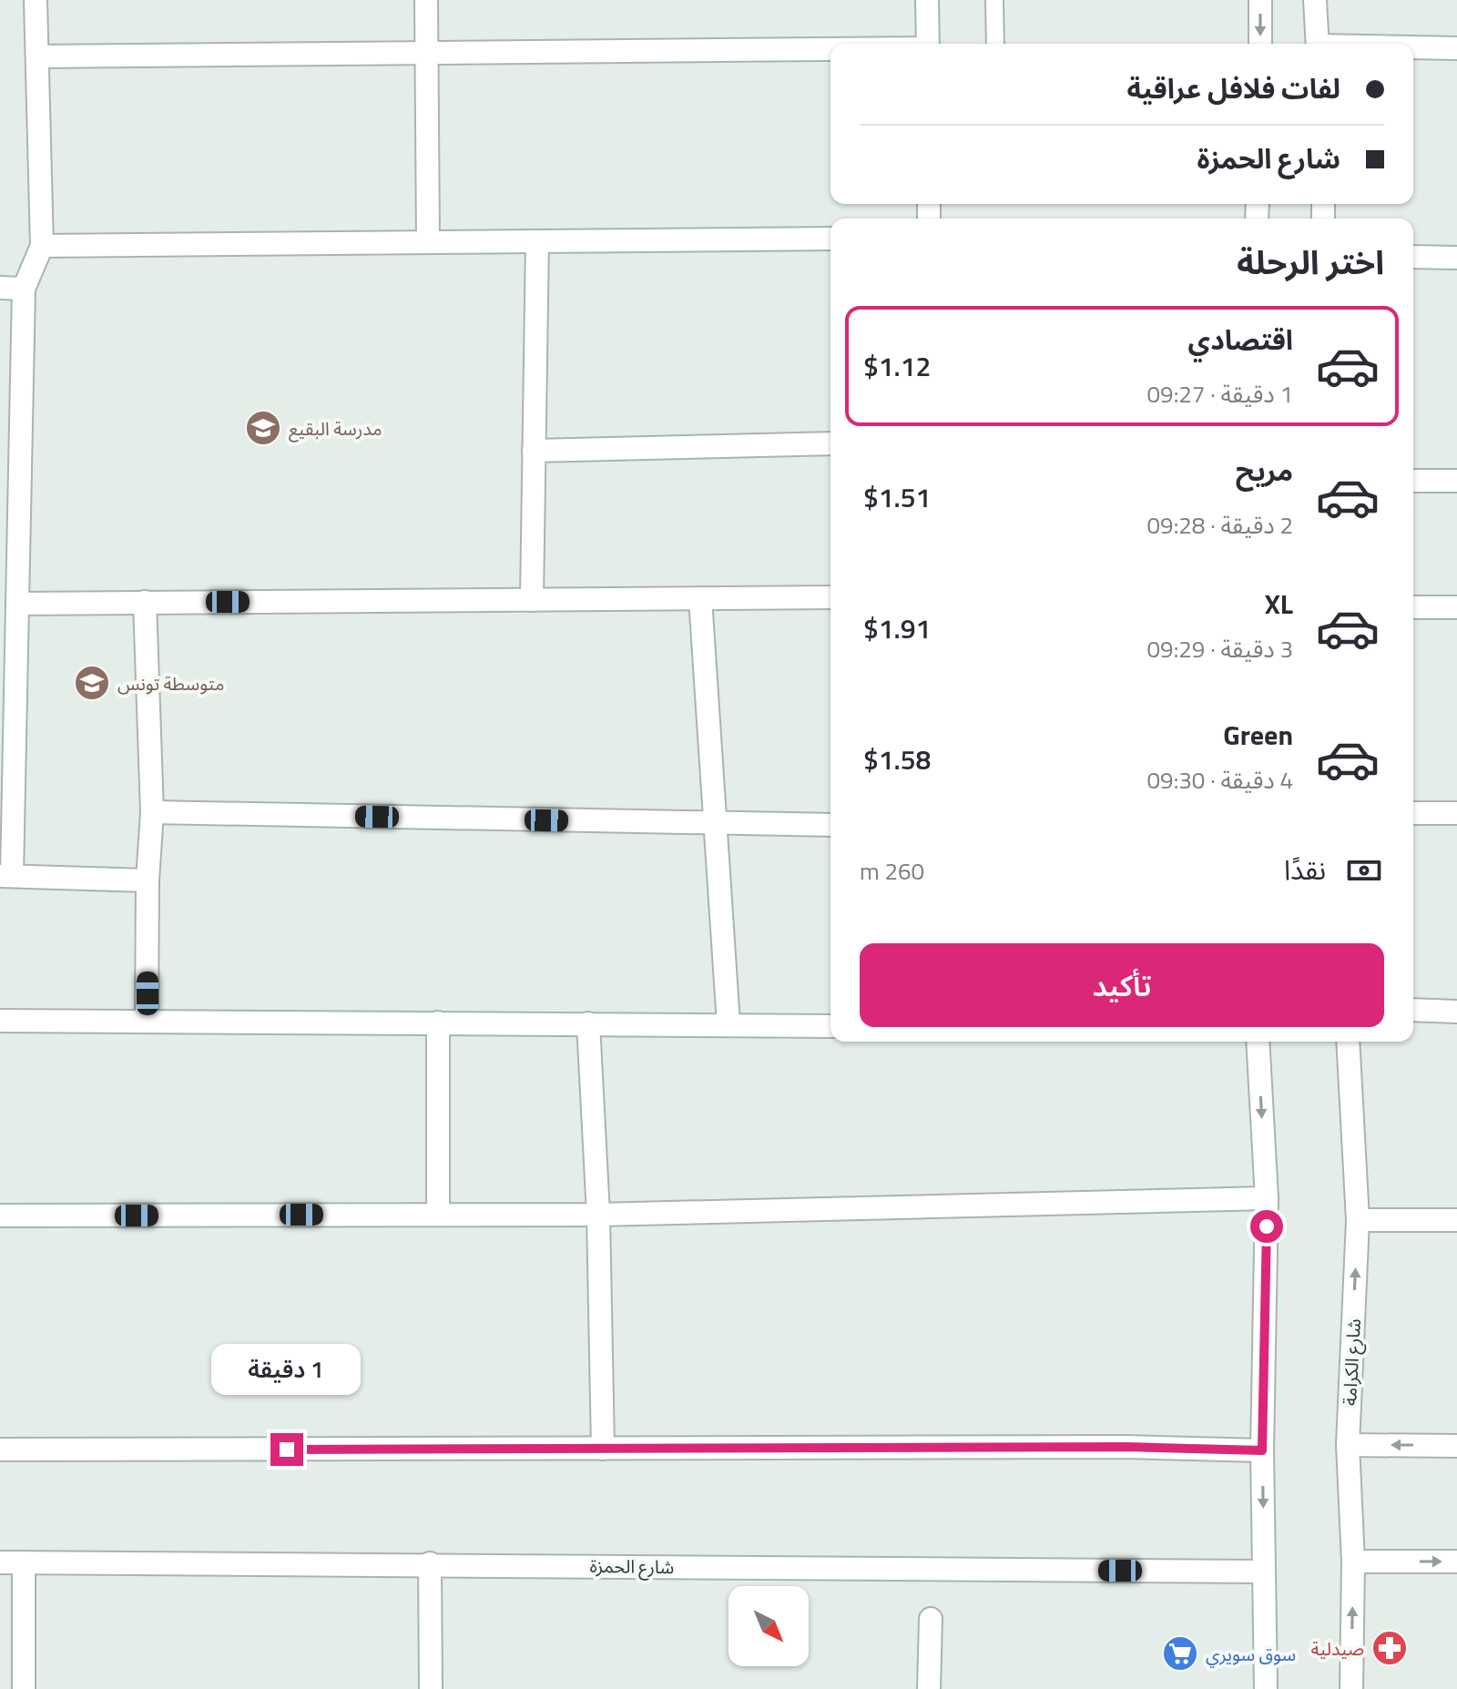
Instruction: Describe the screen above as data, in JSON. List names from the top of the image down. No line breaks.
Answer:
{"streets":{"street":["شارع الكرامة","شارع الحمزة"]},"places":{"school or university":["مدرسة البقيع","متوسطة تونس"],"pharmacy":["صيدلية"],"supermarket":["سوق سويري"]},"north":"bottom right","page":{"banner":["لفات فلافل عراقية","شارع الحمزة"],"heading":"اختر الرحلة","list":[{"name":"اقتصادي","note":"1 دقيقة · 09:27","value":"$1.12"},{"name":"مريح","note":"2 دقيقة · 09:28","value":"$1.51"},{"name":"XL","note":"3 دقيقة · 09:29","value":"$1.91"},{"name":"Green","note":"4 دقيقة · 09:30","value":"$1.58"}],"pay":["نقدًا","260 m"],"buttons":"تأكيد","bubble":"1 دقيقة"}}
